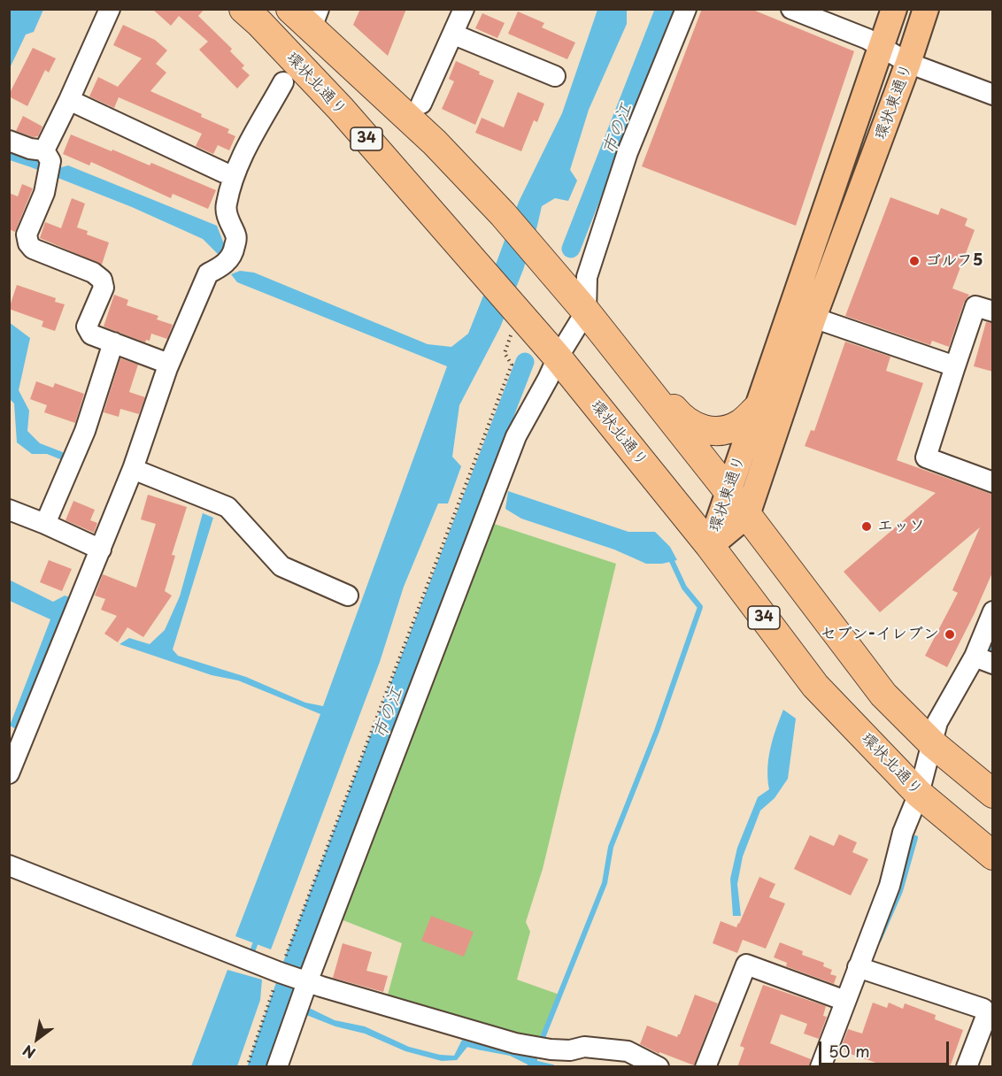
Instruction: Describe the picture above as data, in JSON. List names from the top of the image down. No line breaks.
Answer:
{"streets":{"highway":["環状北通り","34"],"main road":["環状東通り"]},"crossings":[["環状北通り","環状東通り"]],"water":["市の江"],"places":["ゴルフ5","エッソ","セブン-イレブン"],"scale_bar":"50 m","north":"bottom left"}
